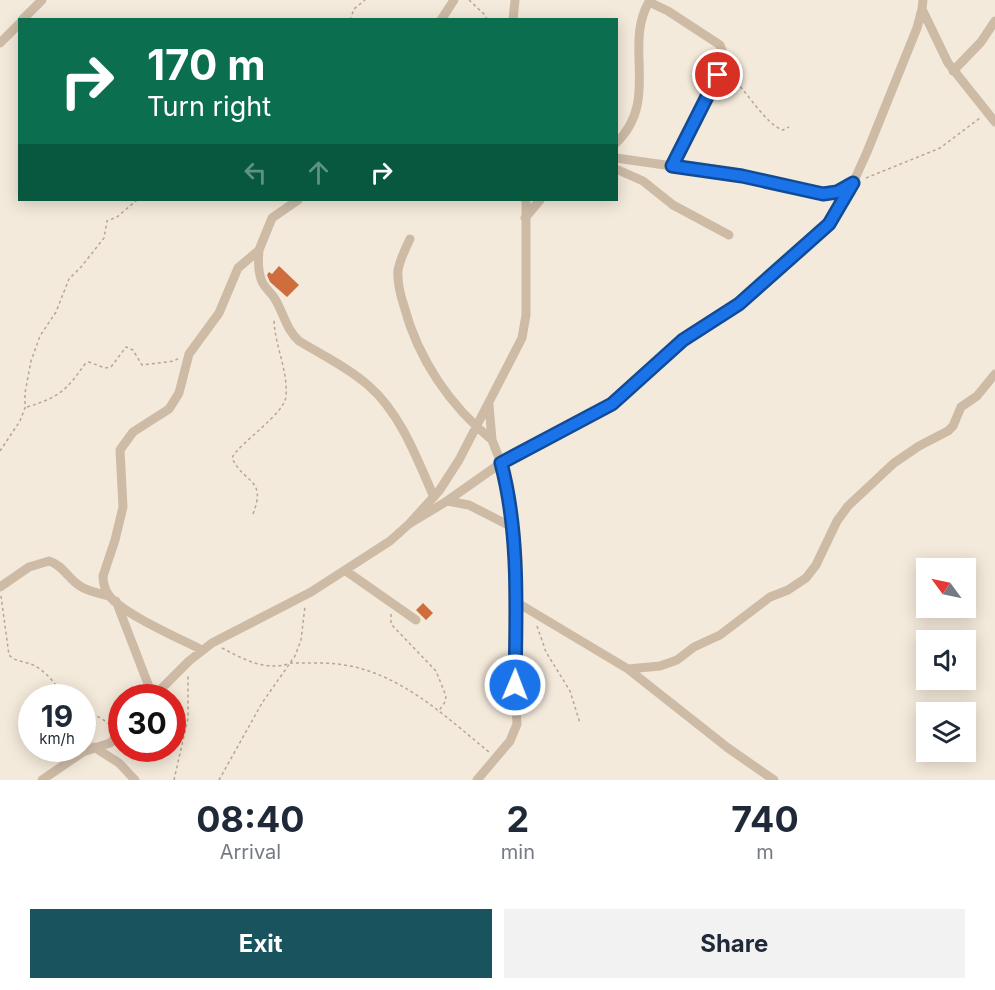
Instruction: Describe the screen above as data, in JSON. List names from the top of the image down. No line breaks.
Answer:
{"north":"top left","page":{"turn":["170 m","Turn right"],"speed":"19 km/h","limit":"30","eta":["08:40","Arrival","2","min","740","m"],"buttons":["Exit","Share"]}}
